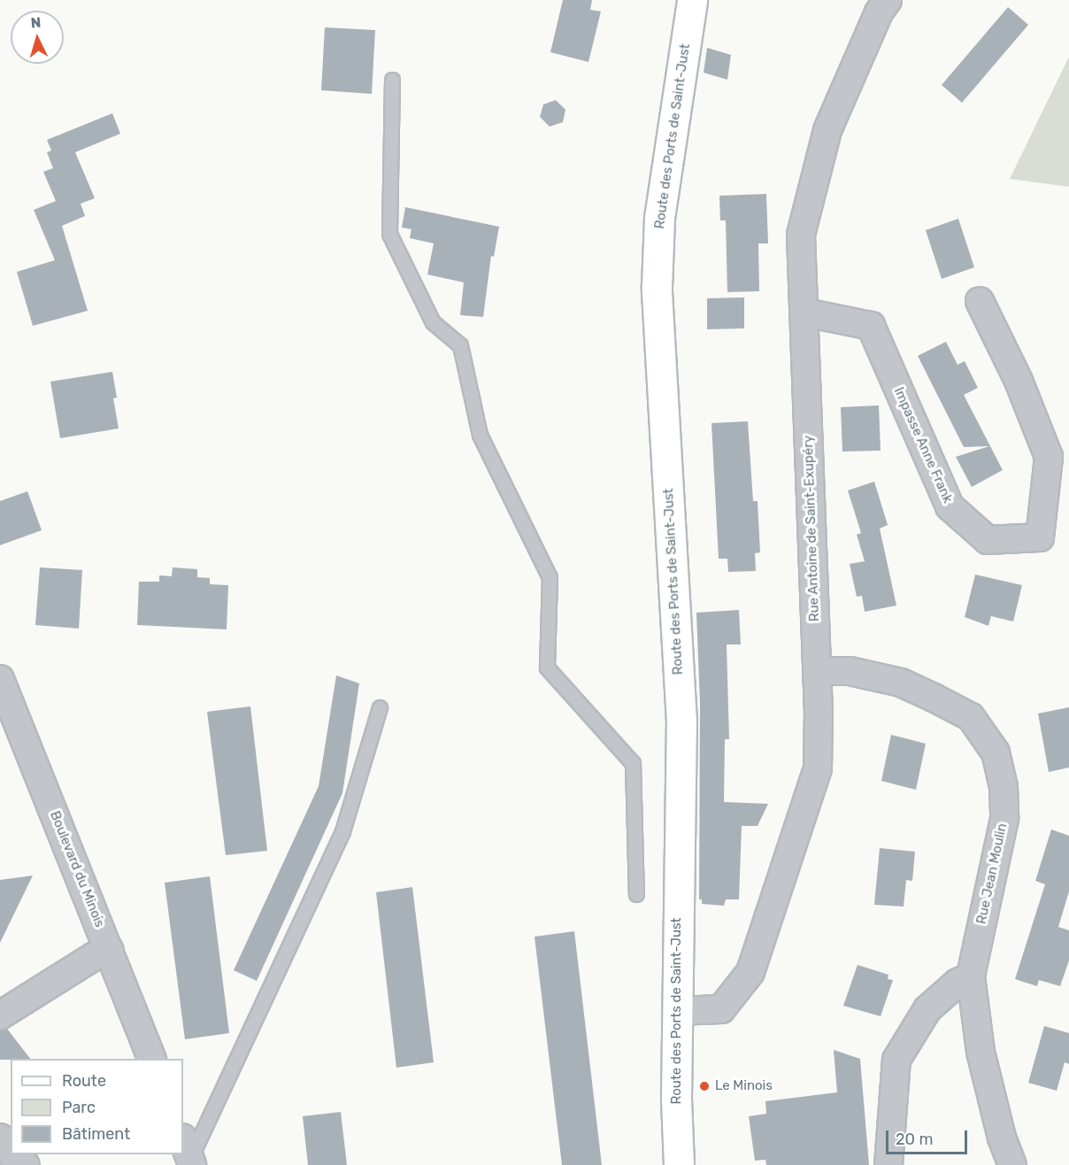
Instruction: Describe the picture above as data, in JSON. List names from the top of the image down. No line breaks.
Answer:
{"streets":{"main road":["Route des Ports de Saint-Just"],"street":["Impasse Anne Frank","Rue Antoine de Saint-Exupéry","Boulevard du Minois","Rue Jean Moulin"]},"crossings":[["Route des Ports de Saint-Just","Rue Antoine de Saint-Exupéry"],["Impasse Anne Frank","Rue Antoine de Saint-Exupéry"],["Rue Antoine de Saint-Exupéry","Rue Jean Moulin"]],"places":["Le Minois"],"legend":["Route","Parc","Bâtiment"],"scale_bar":"20 m","north":"top"}
